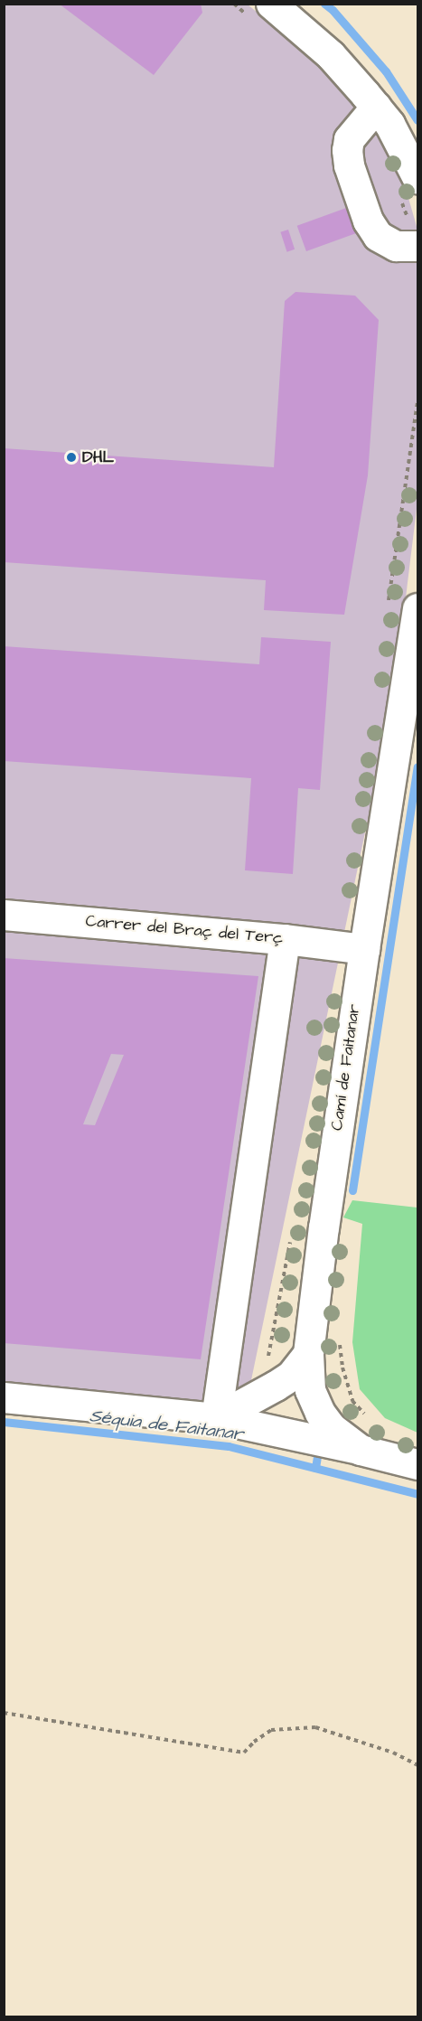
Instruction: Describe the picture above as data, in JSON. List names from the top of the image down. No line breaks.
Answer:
{"streets":{"street":["Carrer del Braç del Terç","Camí de Faitanar"]},"crossings":[["Carrer del Braç del Terç","Camí de Faitanar"]],"water":["Séquia de Faitanar"],"places":["DHL"]}
